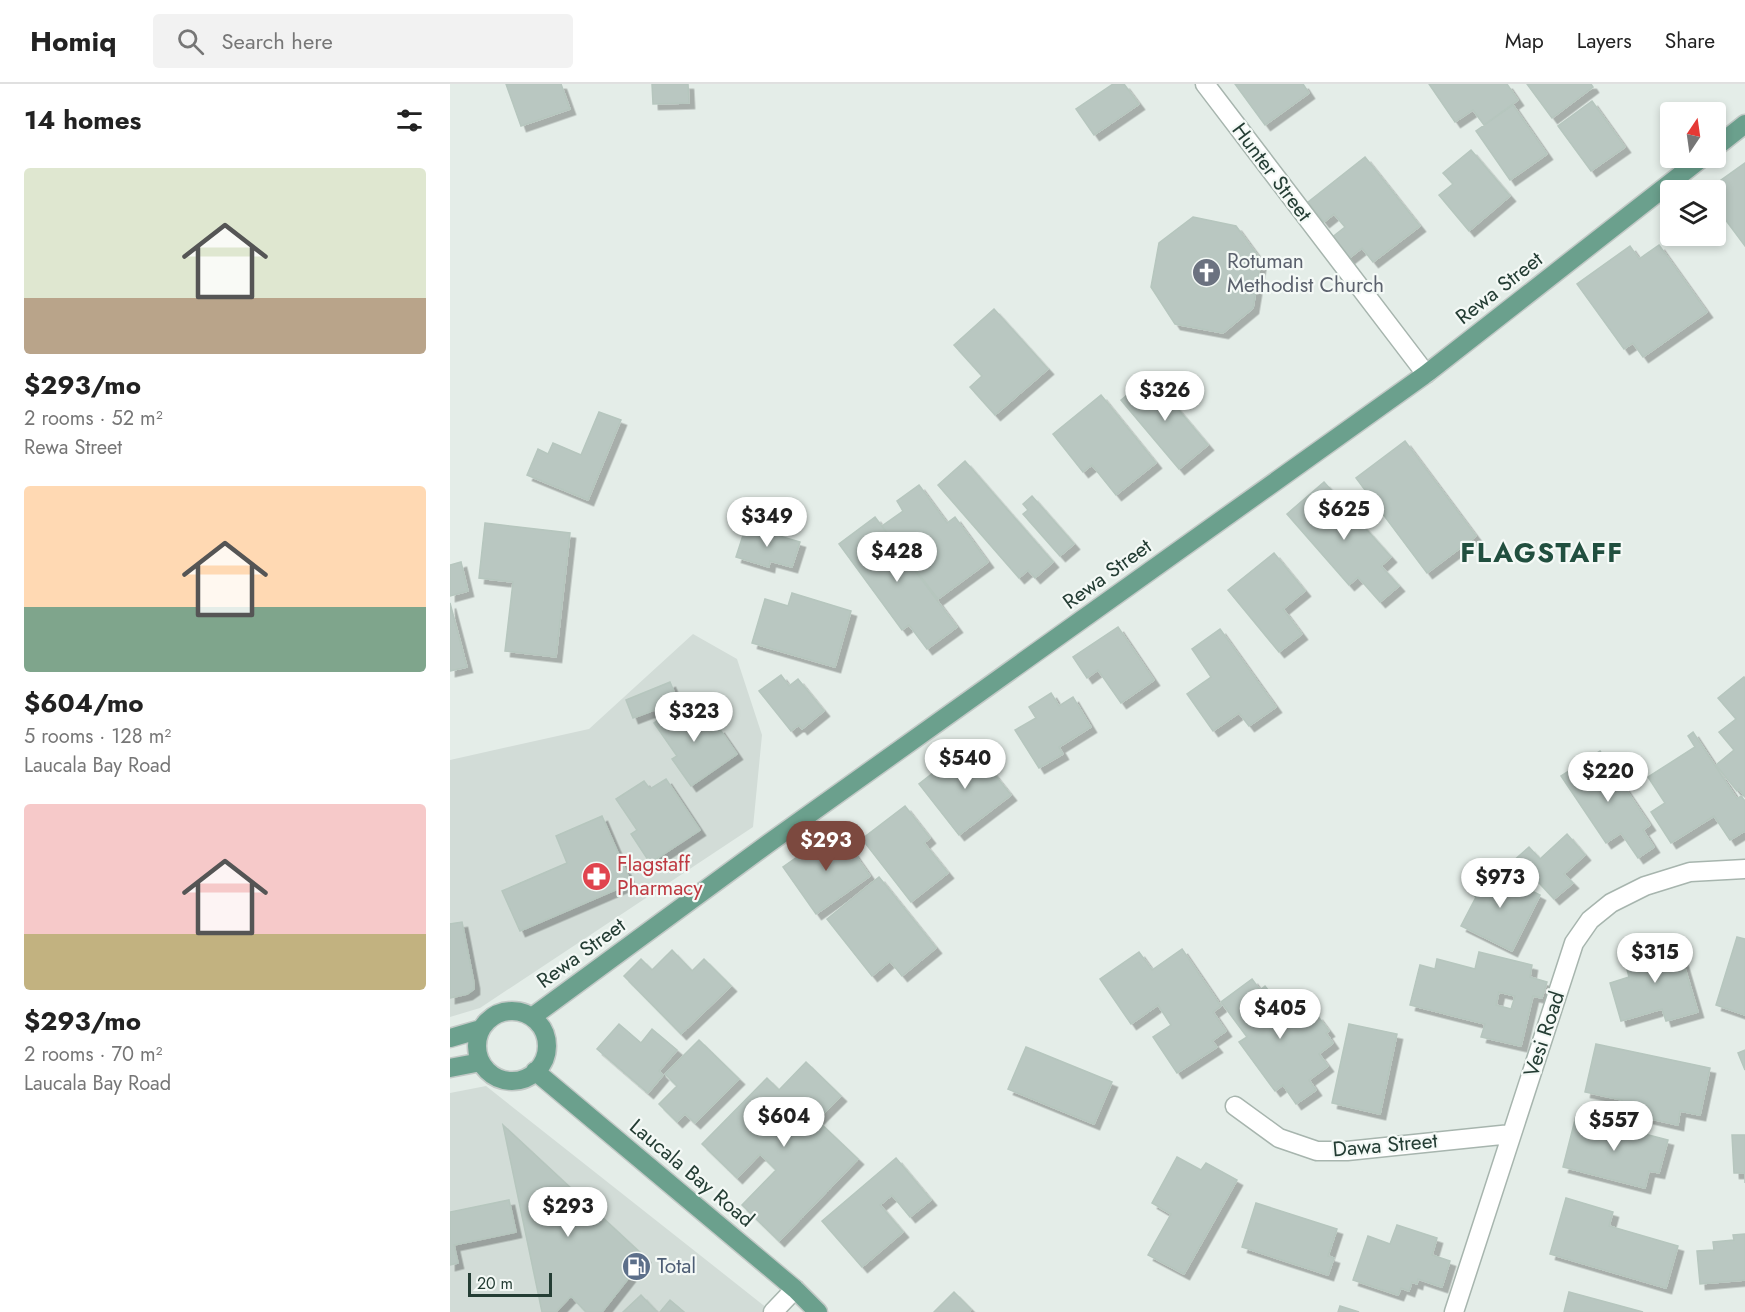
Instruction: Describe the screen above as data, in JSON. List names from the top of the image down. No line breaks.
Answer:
{"streets":{"main road":["Rewa Street","Laucala Bay Road"],"street":["Hunter Street","Vesi Road","Dawa Street"]},"crossings":[["Hunter Street","Rewa Street"],["Rewa Street","Laucala Bay Road"],["Vesi Road","Dawa Street"]],"districts":["FLAGSTAFF"],"places":{"church":["Rotuman Methodist Church"],"pharmacy":["Flagstaff Pharmacy"],"fuel station":["Total"]},"scale_bar":"20 m","north":"top","page":{"header":"Homiq","search":"Search here","nav":["Map","Layers","Share"],"heading":"14 homes","list":[{"name":"$293/mo","note":"2 rooms · 52 m² · Rewa Street"},{"name":"$604/mo","note":"5 rooms · 128 m² · Laucala Bay Road"},{"name":"$293/mo","note":"2 rooms · 70 m² · Laucala Bay Road"}],"price":["$326","$625","$349","$428","$323","$540","$220","$293","$973","$315","$405","$604","$557","$293"],"scale":"20 m"}}
